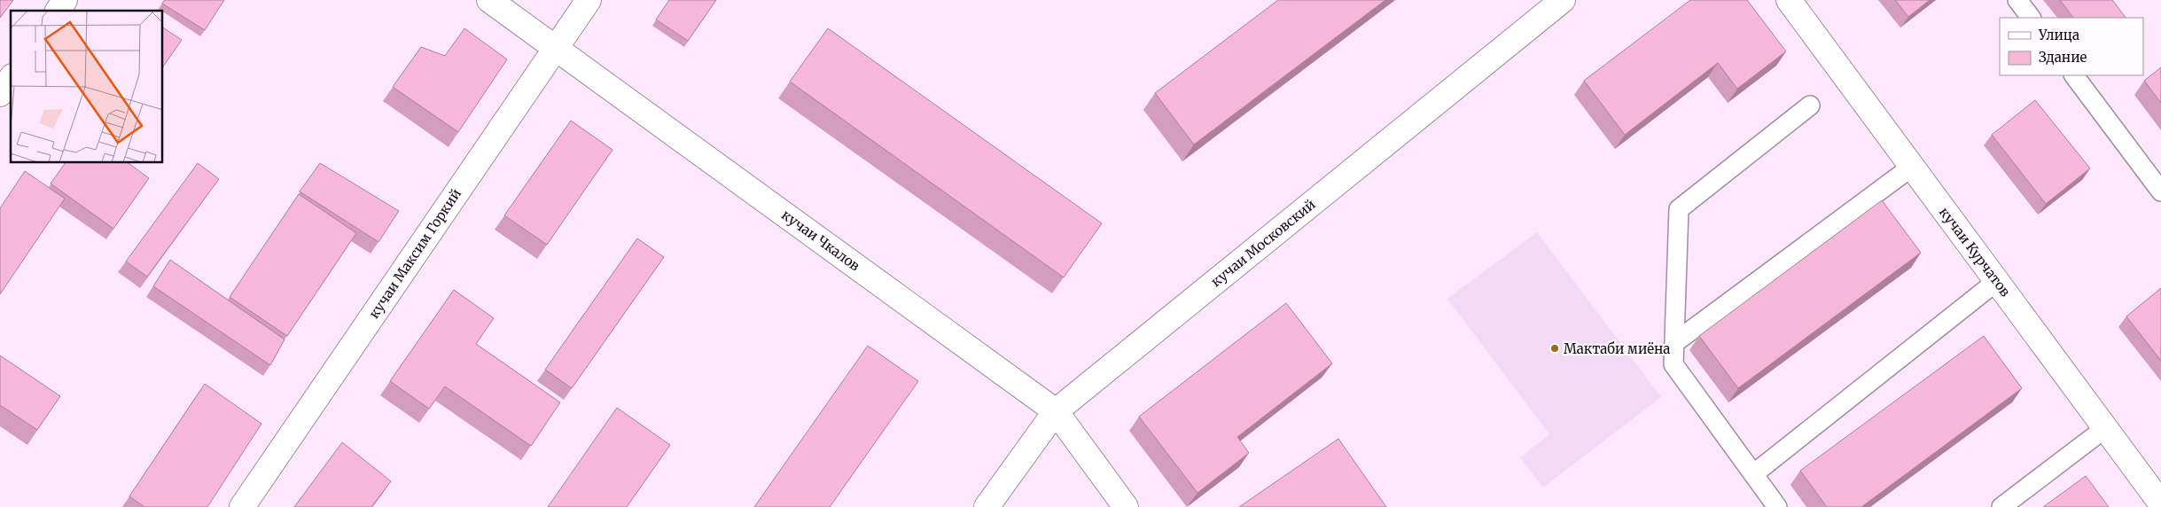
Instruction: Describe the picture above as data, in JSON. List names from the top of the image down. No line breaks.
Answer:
{"streets":{"street":["кучаи Чкалов","кучаи Московский","кучаи Курчатов","кучаи Максим Горкий"]},"crossings":[["кучаи Чкалов","кучаи Московский"],["кучаи Чкалов","кучаи Максим Горкий"]],"places":["Мактаби миёна"],"legend":["Улица","Здание"]}
